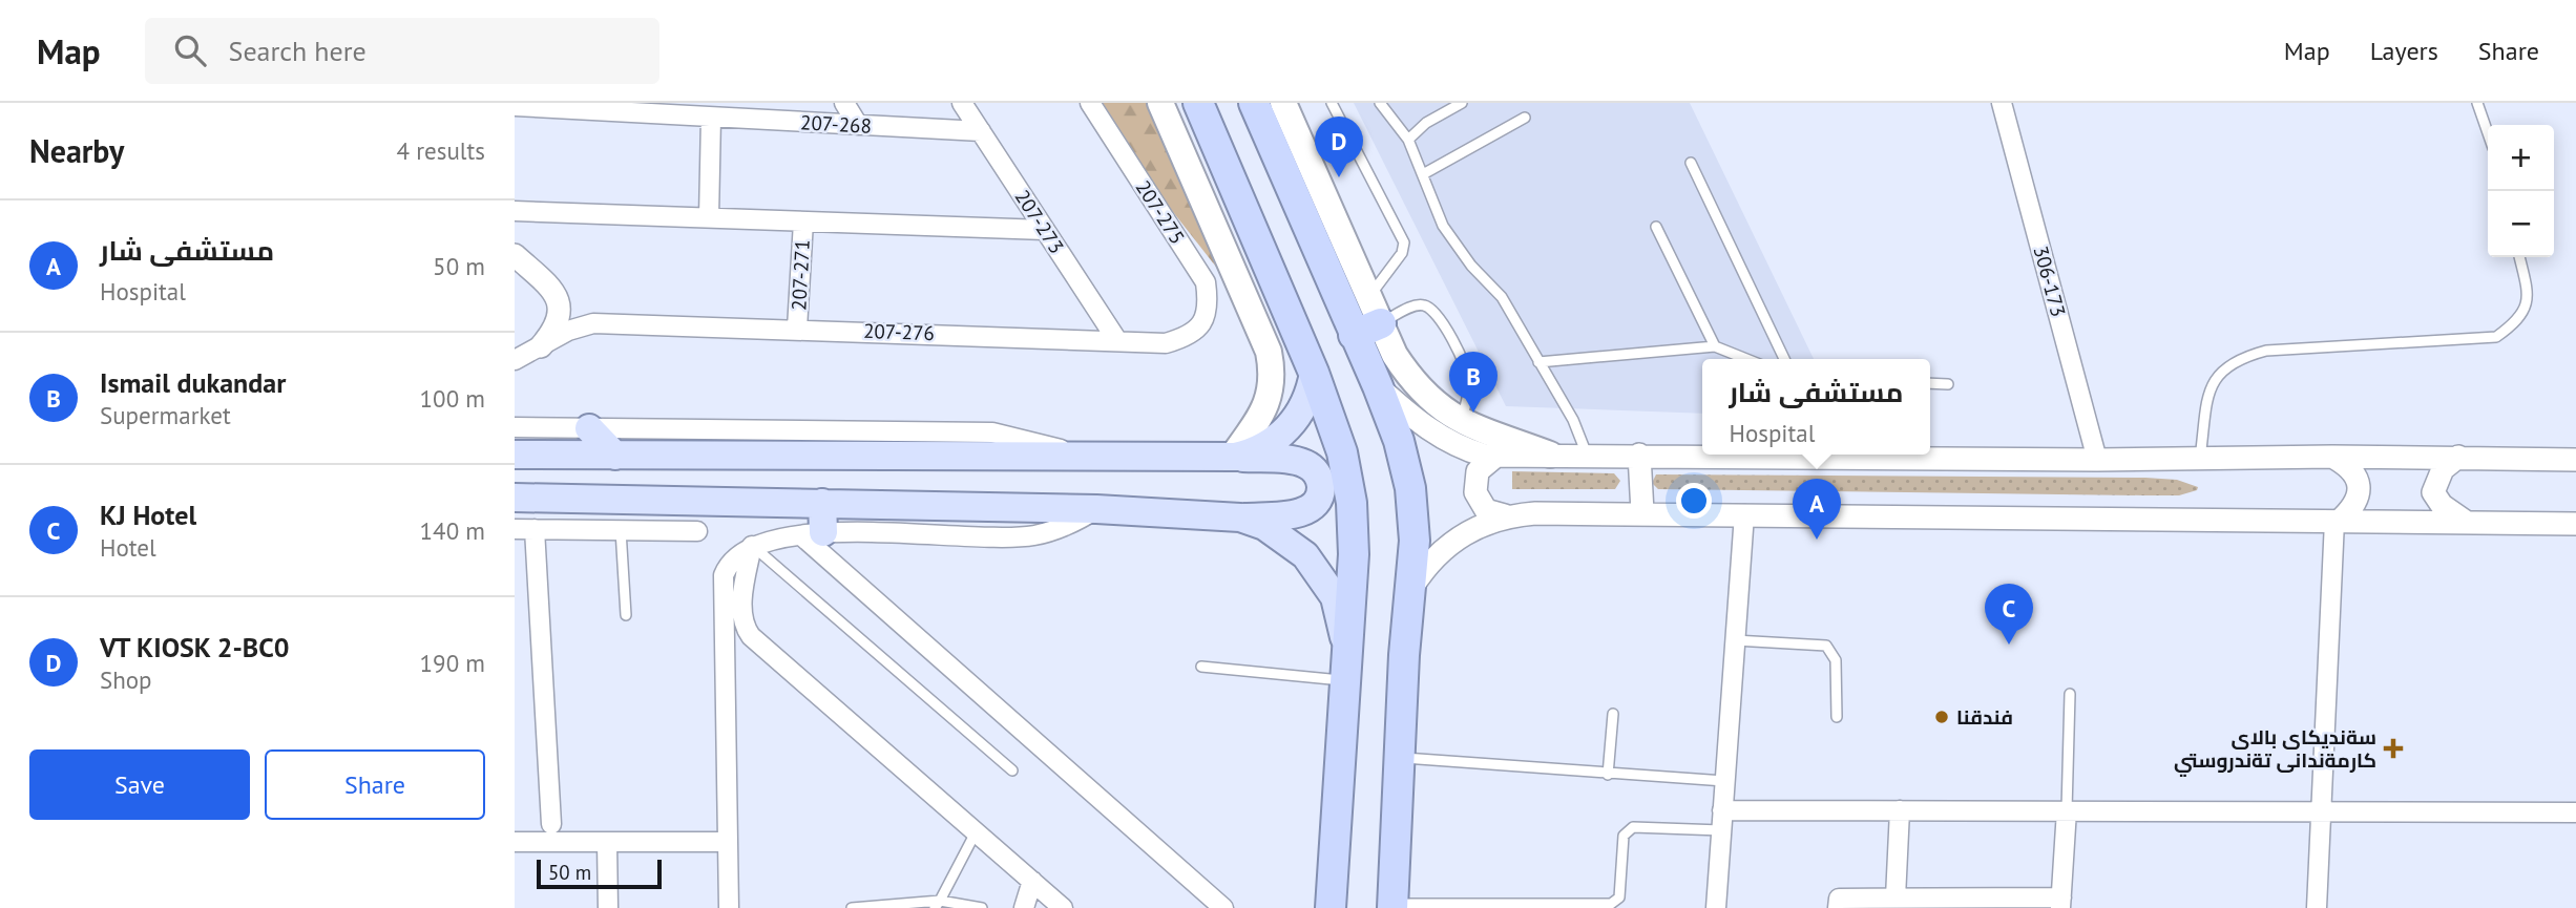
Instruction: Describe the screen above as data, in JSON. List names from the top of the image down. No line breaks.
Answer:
{"streets":{"street":["207-268","207-275","207-273","207-271","306-173","207-276"]},"crossings":[["207-268","207-273"],["207-275","207-276"],["207-273","207-276"],["207-271","207-276"]],"places":{"other":["فندقنا"],"health":["سةنديكاى بالاى كارمةندانى تةندروستي"]},"scale_bar":"50 m","page":{"header":"Map","search":"Search here","nav":["Map","Layers","Share"],"heading":["Nearby","4 results"],"pins":["D","B","A","C"],"map_buttons":["+","−"],"list":[{"mark":"A","name":"مستشفى شار","note":"Hospital","value":"50 m"},{"mark":"B","name":"Ismail dukandar","note":"Supermarket","value":"100 m"},{"mark":"C","name":"KJ Hotel","note":"Hotel","value":"140 m"},{"mark":"D","name":"VT KIOSK 2-BC0","note":"Shop","value":"190 m"}],"popup":["مستشفى شار","Hospital"],"buttons":["Save","Share"],"scale":"50 m"}}
